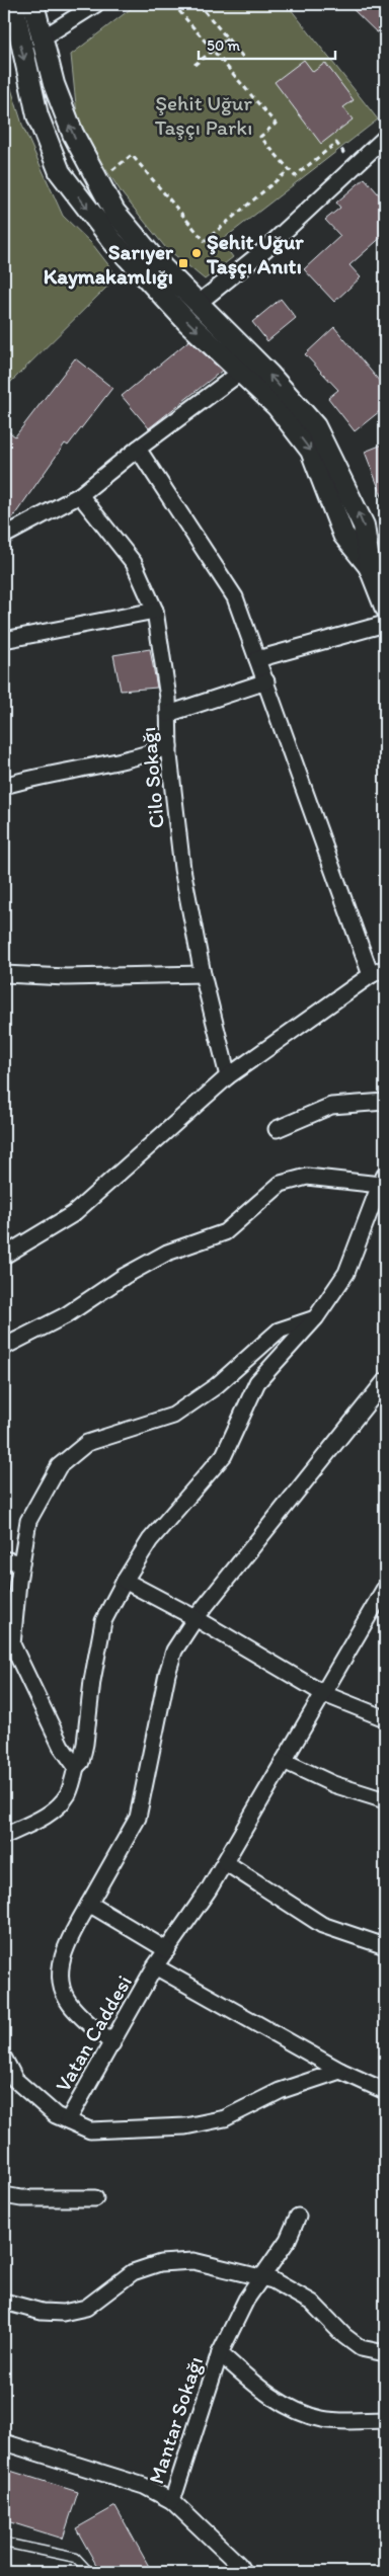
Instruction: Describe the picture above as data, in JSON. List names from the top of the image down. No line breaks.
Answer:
{"streets":{"street":["Cilo Sokağı","Vatan Caddesi","Mantar Sokağı"]},"parks":["Şehit Uğur Taşçı Parkı"],"places":{"other":["Şehit Uğur Taşçı Anıtı"],"transit":["Sarıyer Kaymakamlığı"]},"scale_bar":"50 m"}
